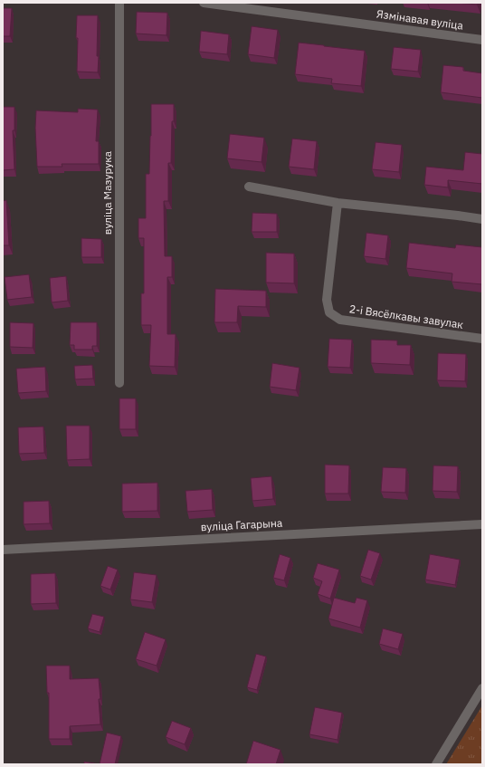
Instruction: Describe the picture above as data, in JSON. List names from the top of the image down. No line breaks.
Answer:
{"streets":{"street":["Язмінавая вуліца","вуліца Мазурука","2-і Вясёлкавы завулак","вуліца Гагарына"]}}
